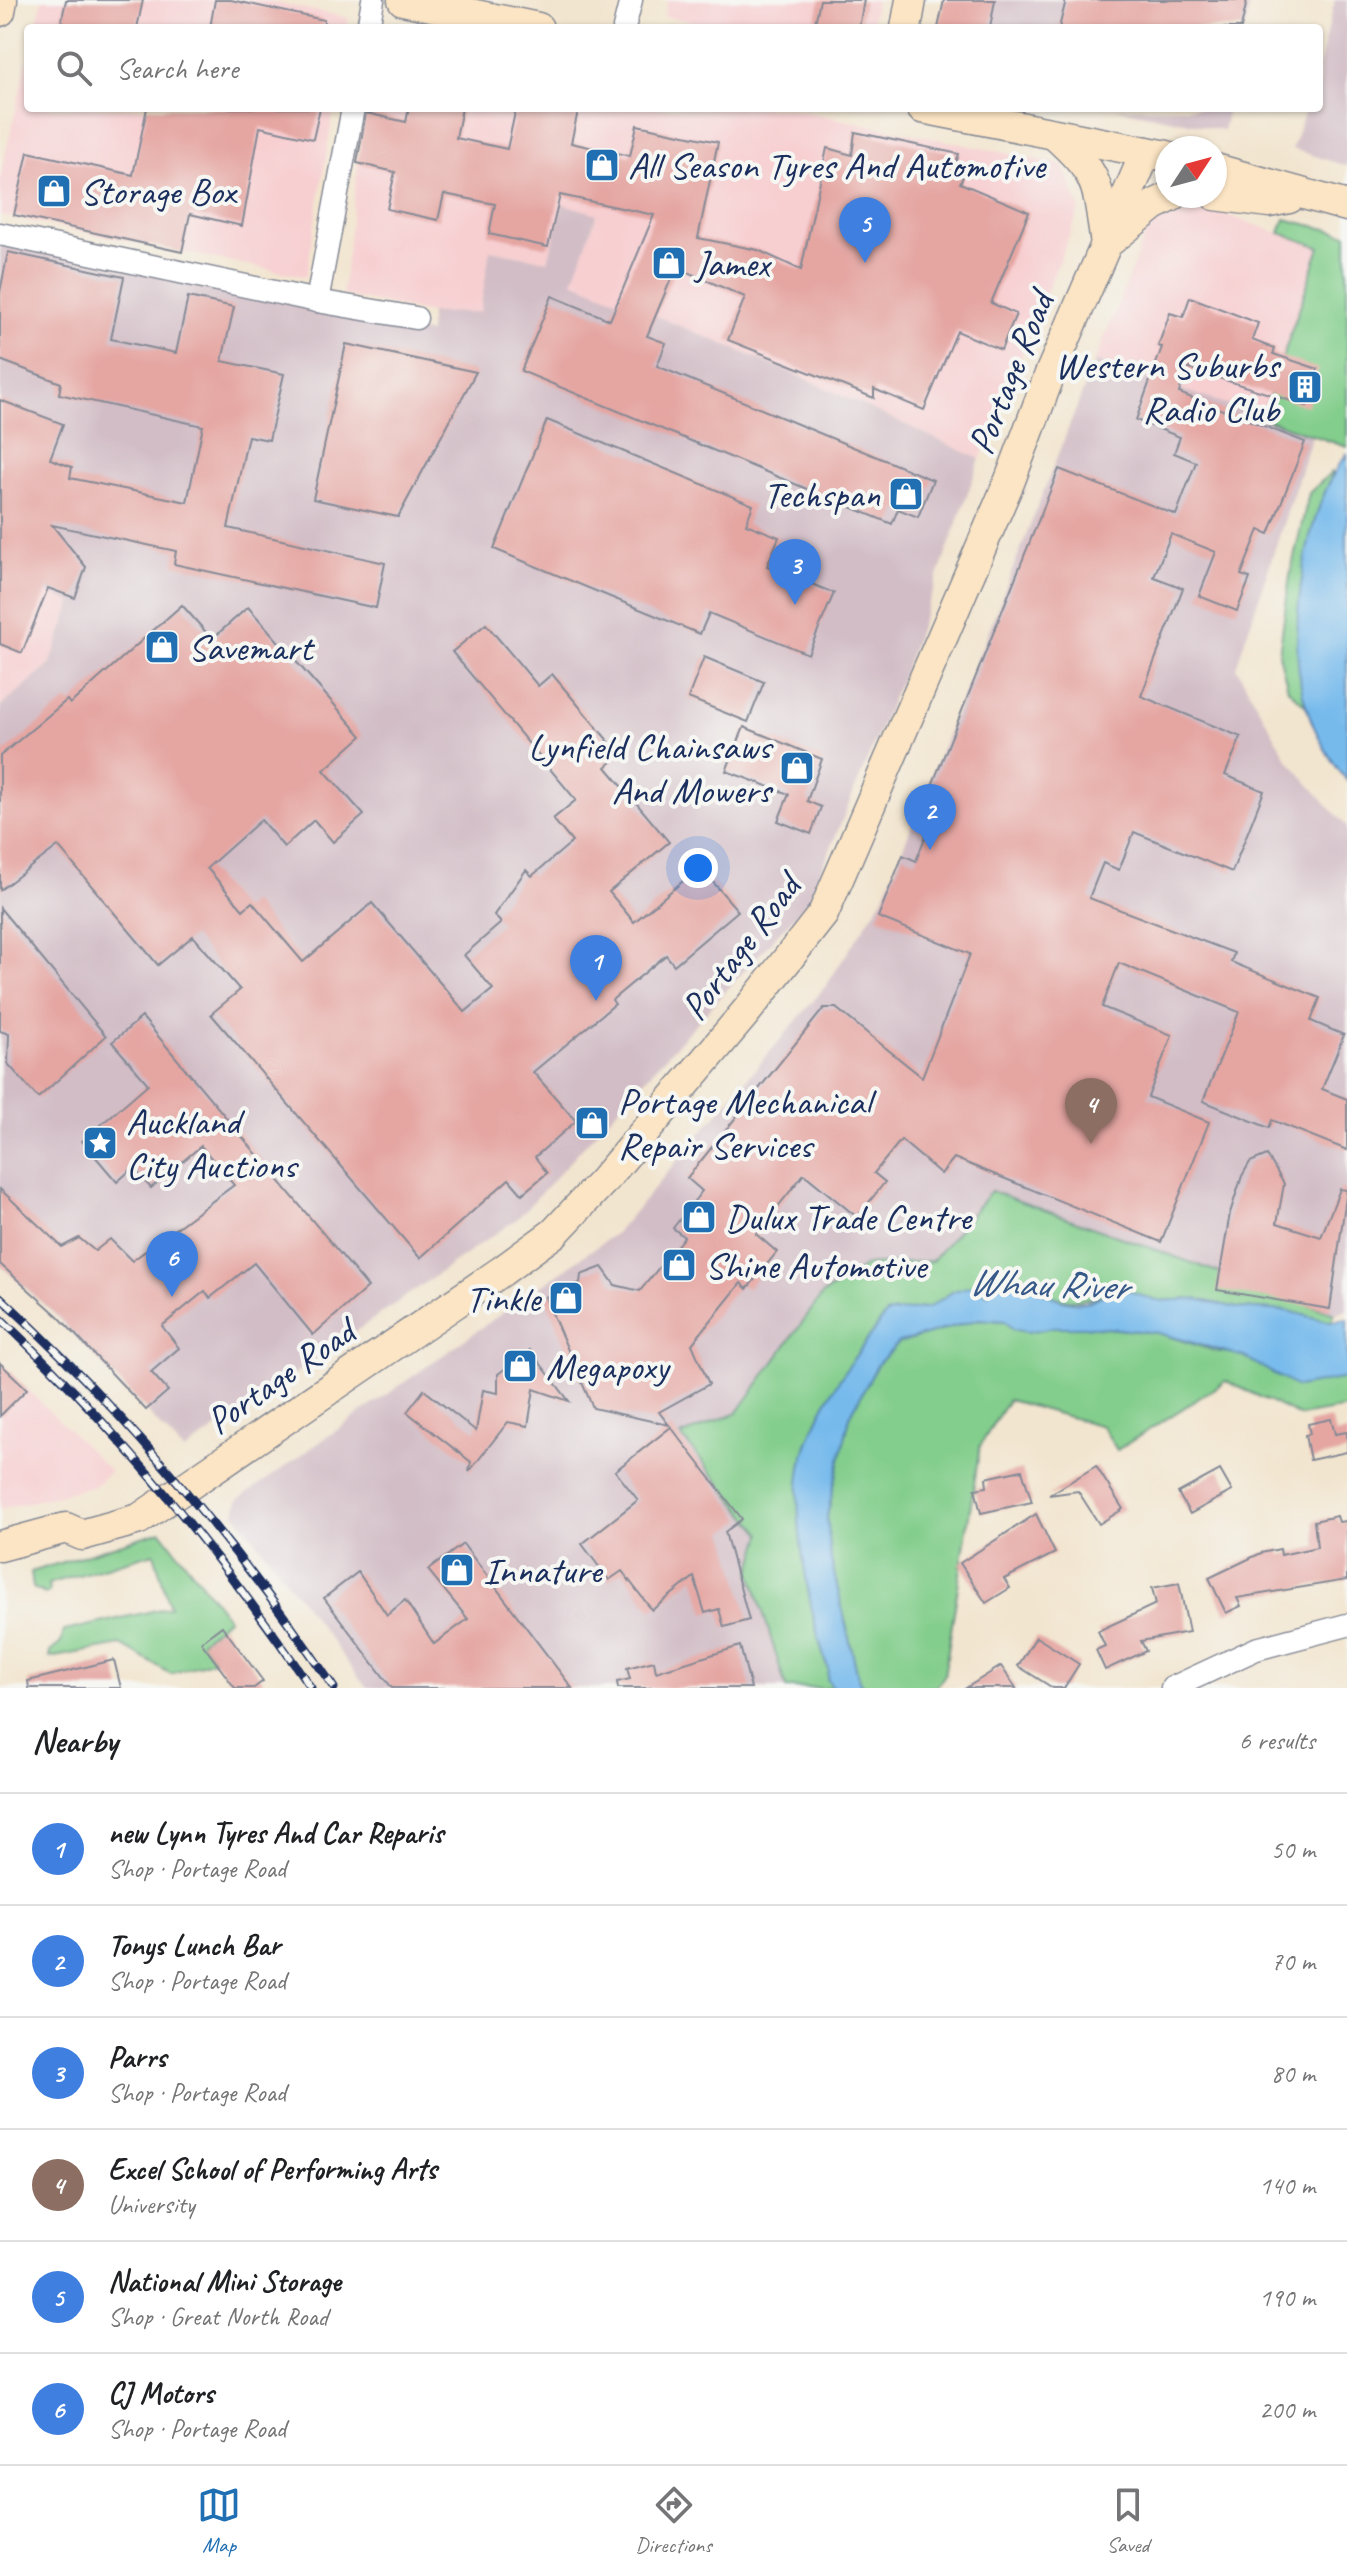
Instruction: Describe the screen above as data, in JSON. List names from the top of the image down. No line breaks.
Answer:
{"streets":{"main road":["Portage Road"]},"water":["Whau River"],"places":{"shop":["All Season Tyres And Automotive","Storage Box","Jamex","Techspan","Savemart","Lynfield Chainsaws And Mowers","Portage Mechanical Repair Services","Dulux Trade Centre","Shine Automotive","Tinkle","Megapoxy","Innature"],"building":["Western Suburbs Radio Club"],"place":["Auckland City Auctions"]},"north":"top right","page":{"search":"Search here","pins":["5","3","2","1","4","6"],"heading":["Nearby","6 results"],"list":[{"mark":"1","name":"new Lynn Tyres And Car Reparis","note":"Shop · Portage Road","value":"50 m"},{"mark":"2","name":"Tonys Lunch Bar","note":"Shop · Portage Road","value":"70 m"},{"mark":"3","name":"Parrs","note":"Shop · Portage Road","value":"80 m"},{"mark":"4","name":"Excel School of Performing Arts","note":"University","value":"140 m"},{"mark":"5","name":"National Mini Storage","note":"Shop · Great North Road","value":"190 m"},{"mark":"6","name":"CJ Motors","note":"Shop · Portage Road","value":"200 m"}],"nav":["Map","Directions","Saved"]}}
